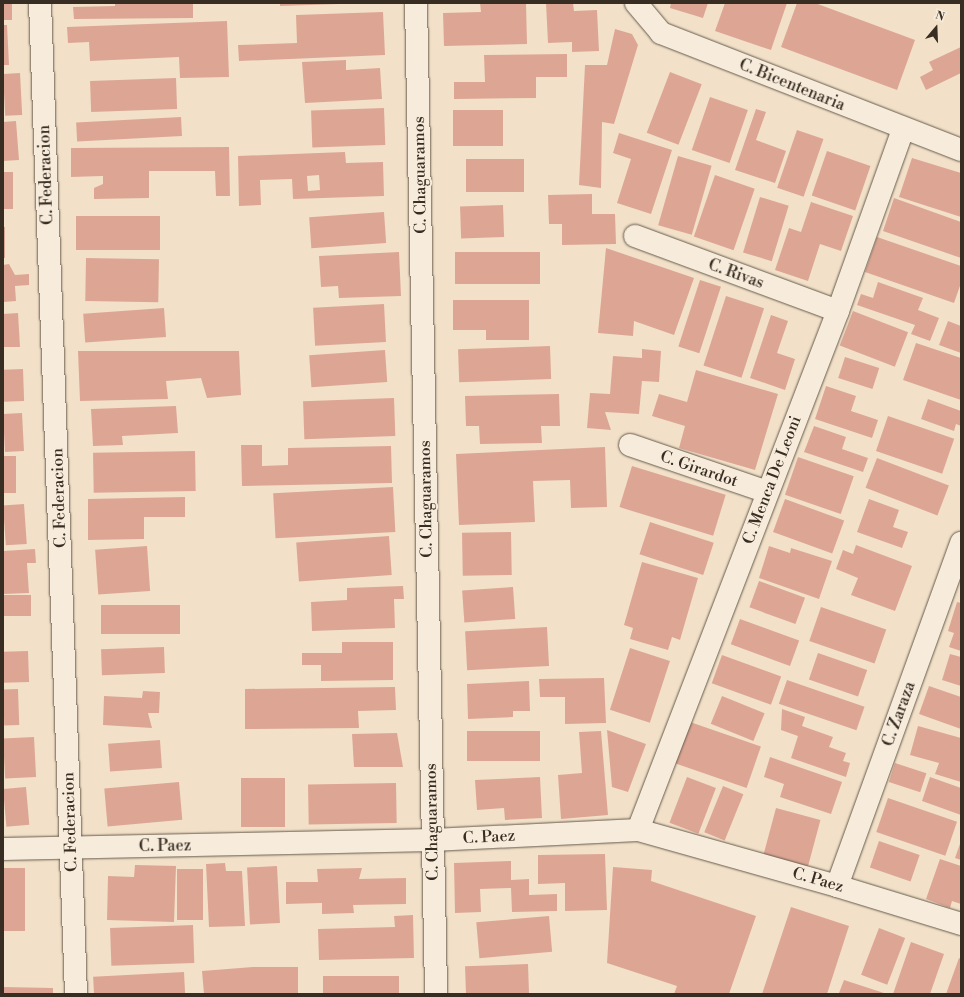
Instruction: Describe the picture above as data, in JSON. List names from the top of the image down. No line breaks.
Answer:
{"streets":{"street":["C. Bicentenaria","C. Federacion","C. Chaguaramos","C. Rivas","C. Girardot","C. Menca De Leoni","C. Zaraza","C. Paez"]},"crossings":[["C. Bicentenaria","C. Menca De Leoni"],["C. Federacion","C. Paez"],["C. Chaguaramos","C. Paez"],["C. Rivas","C. Menca De Leoni"],["C. Girardot","C. Menca De Leoni"],["C. Menca De Leoni","C. Paez"],["C. Zaraza","C. Paez"]],"north":"top"}
